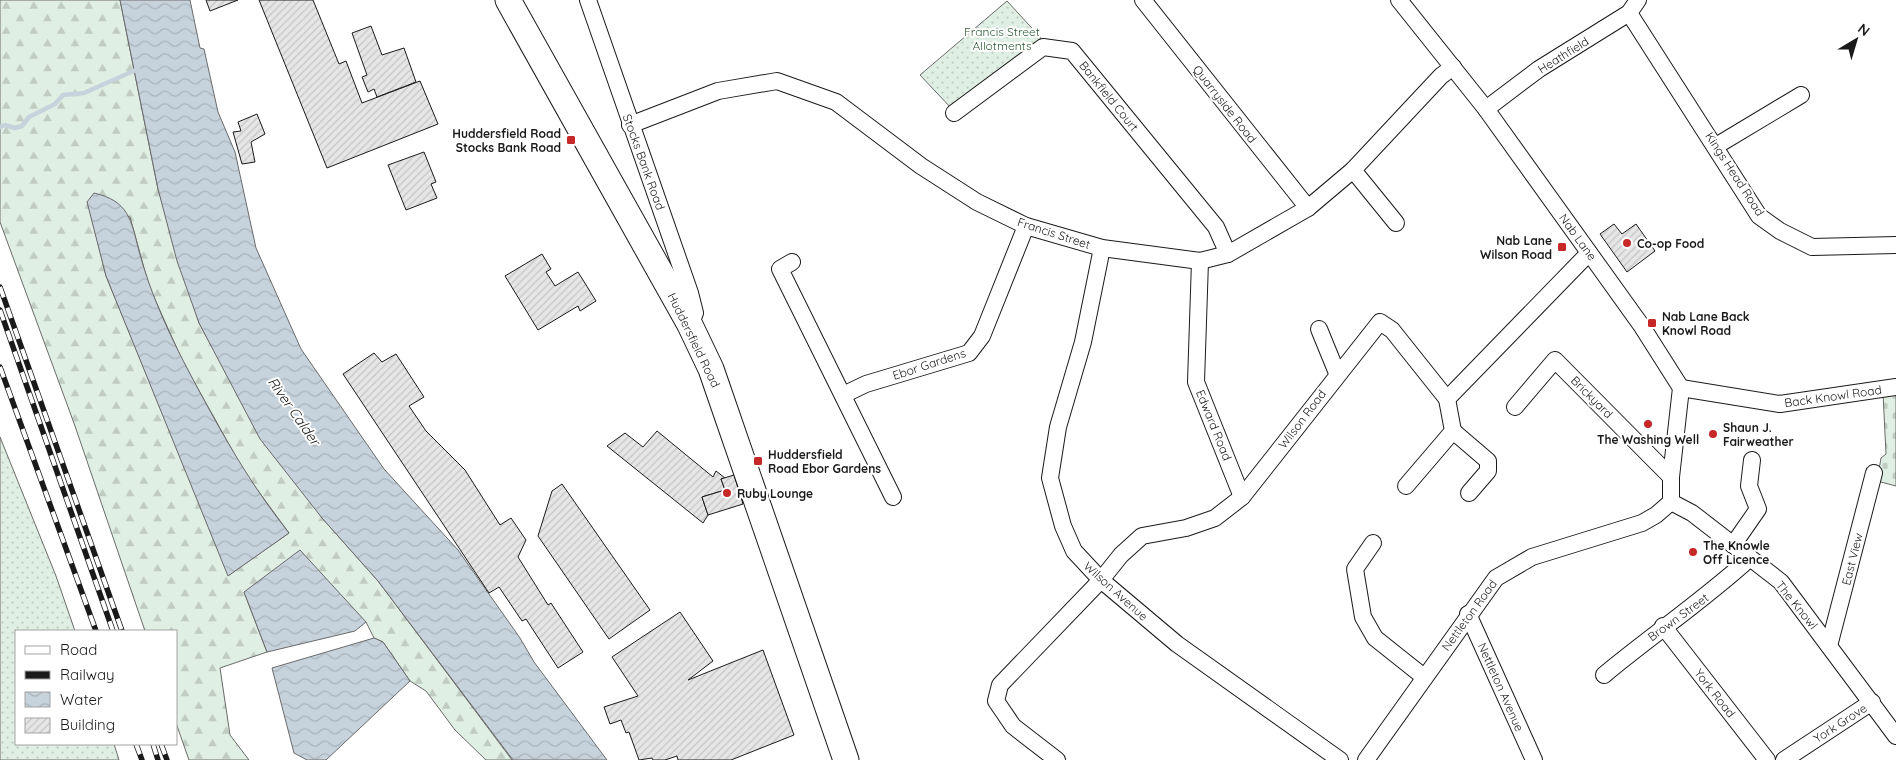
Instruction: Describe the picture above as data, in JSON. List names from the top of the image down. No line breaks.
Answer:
{"streets":{"highway":["Huddersfield Road"],"street":["Heathfield","Bankfield Court","Quarryside Road","Stocks Bank Road","Kings Head Road","Francis Street","Nab Lane","Ebor Gardens","Back Knowl Road","Brickyard","Wilson Road","Edward Road","East View","Wilson Avenue","The Knowl","Nettleton Road","Brown Street","Nettleton Avenue","York Road","York Grove"]},"crossings":[["Heathfield","Kings Head Road"],["Heathfield","Nab Lane"],["Bankfield Court","Francis Street"],["Quarryside Road","Francis Street"],["Stocks Bank Road","Francis Street"],["Stocks Bank Road","Huddersfield Road"],["Francis Street","Nab Lane"],["Francis Street","Ebor Gardens"],["Francis Street","Edward Road"],["Francis Street","Wilson Avenue"],["Nab Lane","Back Knowl Road"],["Wilson Road","Edward Road"],["Wilson Road","Wilson Avenue"],["East View","The Knowl"],["The Knowl","Nettleton Road"],["The Knowl","Brown Street"],["The Knowl","York Grove"],["Nettleton Road","Nettleton Avenue"],["Brown Street","York Road"]],"water":["River Calder"],"parks":["Francis Street Allotments"],"places":{"transit":["Huddersfield Road Stocks Bank Road","Nab Lane Wilson Road","Nab Lane Back Knowl Road","Huddersfield Road Ebor Gardens"],"other":["Co-op Food","The Washing Well","Shaun J. Fairweather","Ruby Lounge","The Knowle Off Licence"]},"legend":["Road","Railway","Water","Building"],"north":"top right"}
